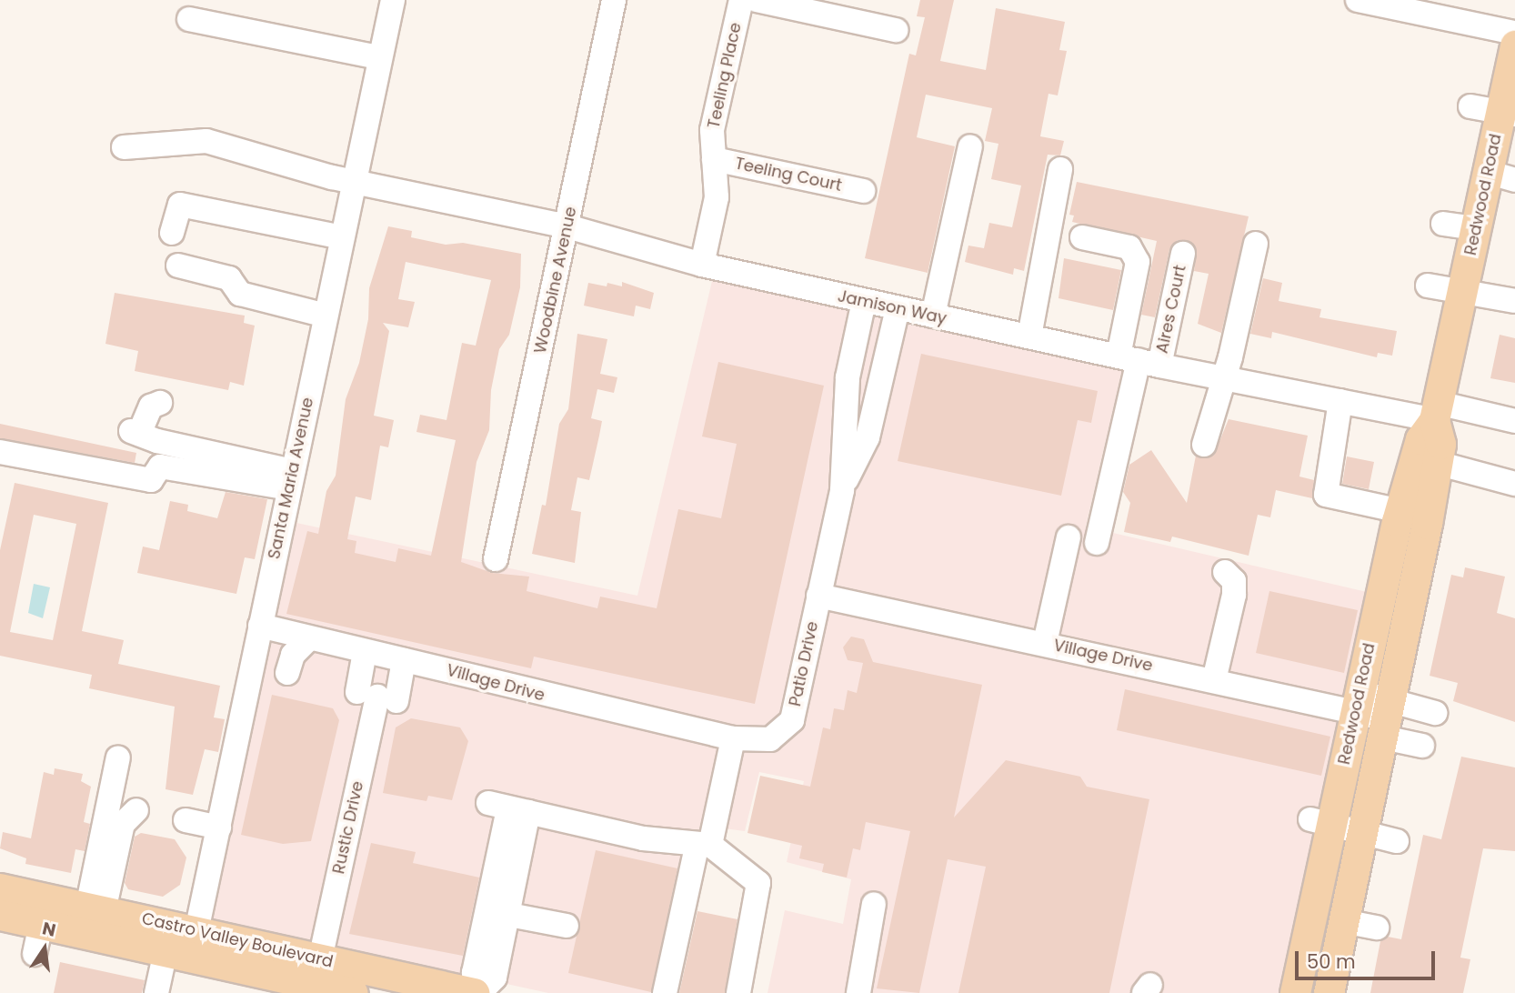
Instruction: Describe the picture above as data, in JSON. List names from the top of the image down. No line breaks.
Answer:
{"streets":{"main road":["Redwood Road","Castro Valley Boulevard"],"street":["Teeling Place","Teeling Court","Woodbine Avenue","Jamison Way","Aires Court","Santa Maria Avenue","Village Drive","Patio Drive","Rustic Drive"]},"crossings":[["Teeling Place","Teeling Court"],["Teeling Place","Jamison Way"],["Redwood Road","Jamison Way"],["Redwood Road","Village Drive"],["Woodbine Avenue","Jamison Way"],["Jamison Way","Aires Court"],["Jamison Way","Santa Maria Avenue"],["Jamison Way","Patio Drive"],["Santa Maria Avenue","Village Drive"],["Santa Maria Avenue","Castro Valley Boulevard"],["Village Drive","Patio Drive"],["Rustic Drive","Castro Valley Boulevard"]],"scale_bar":"50 m","north":"top"}
